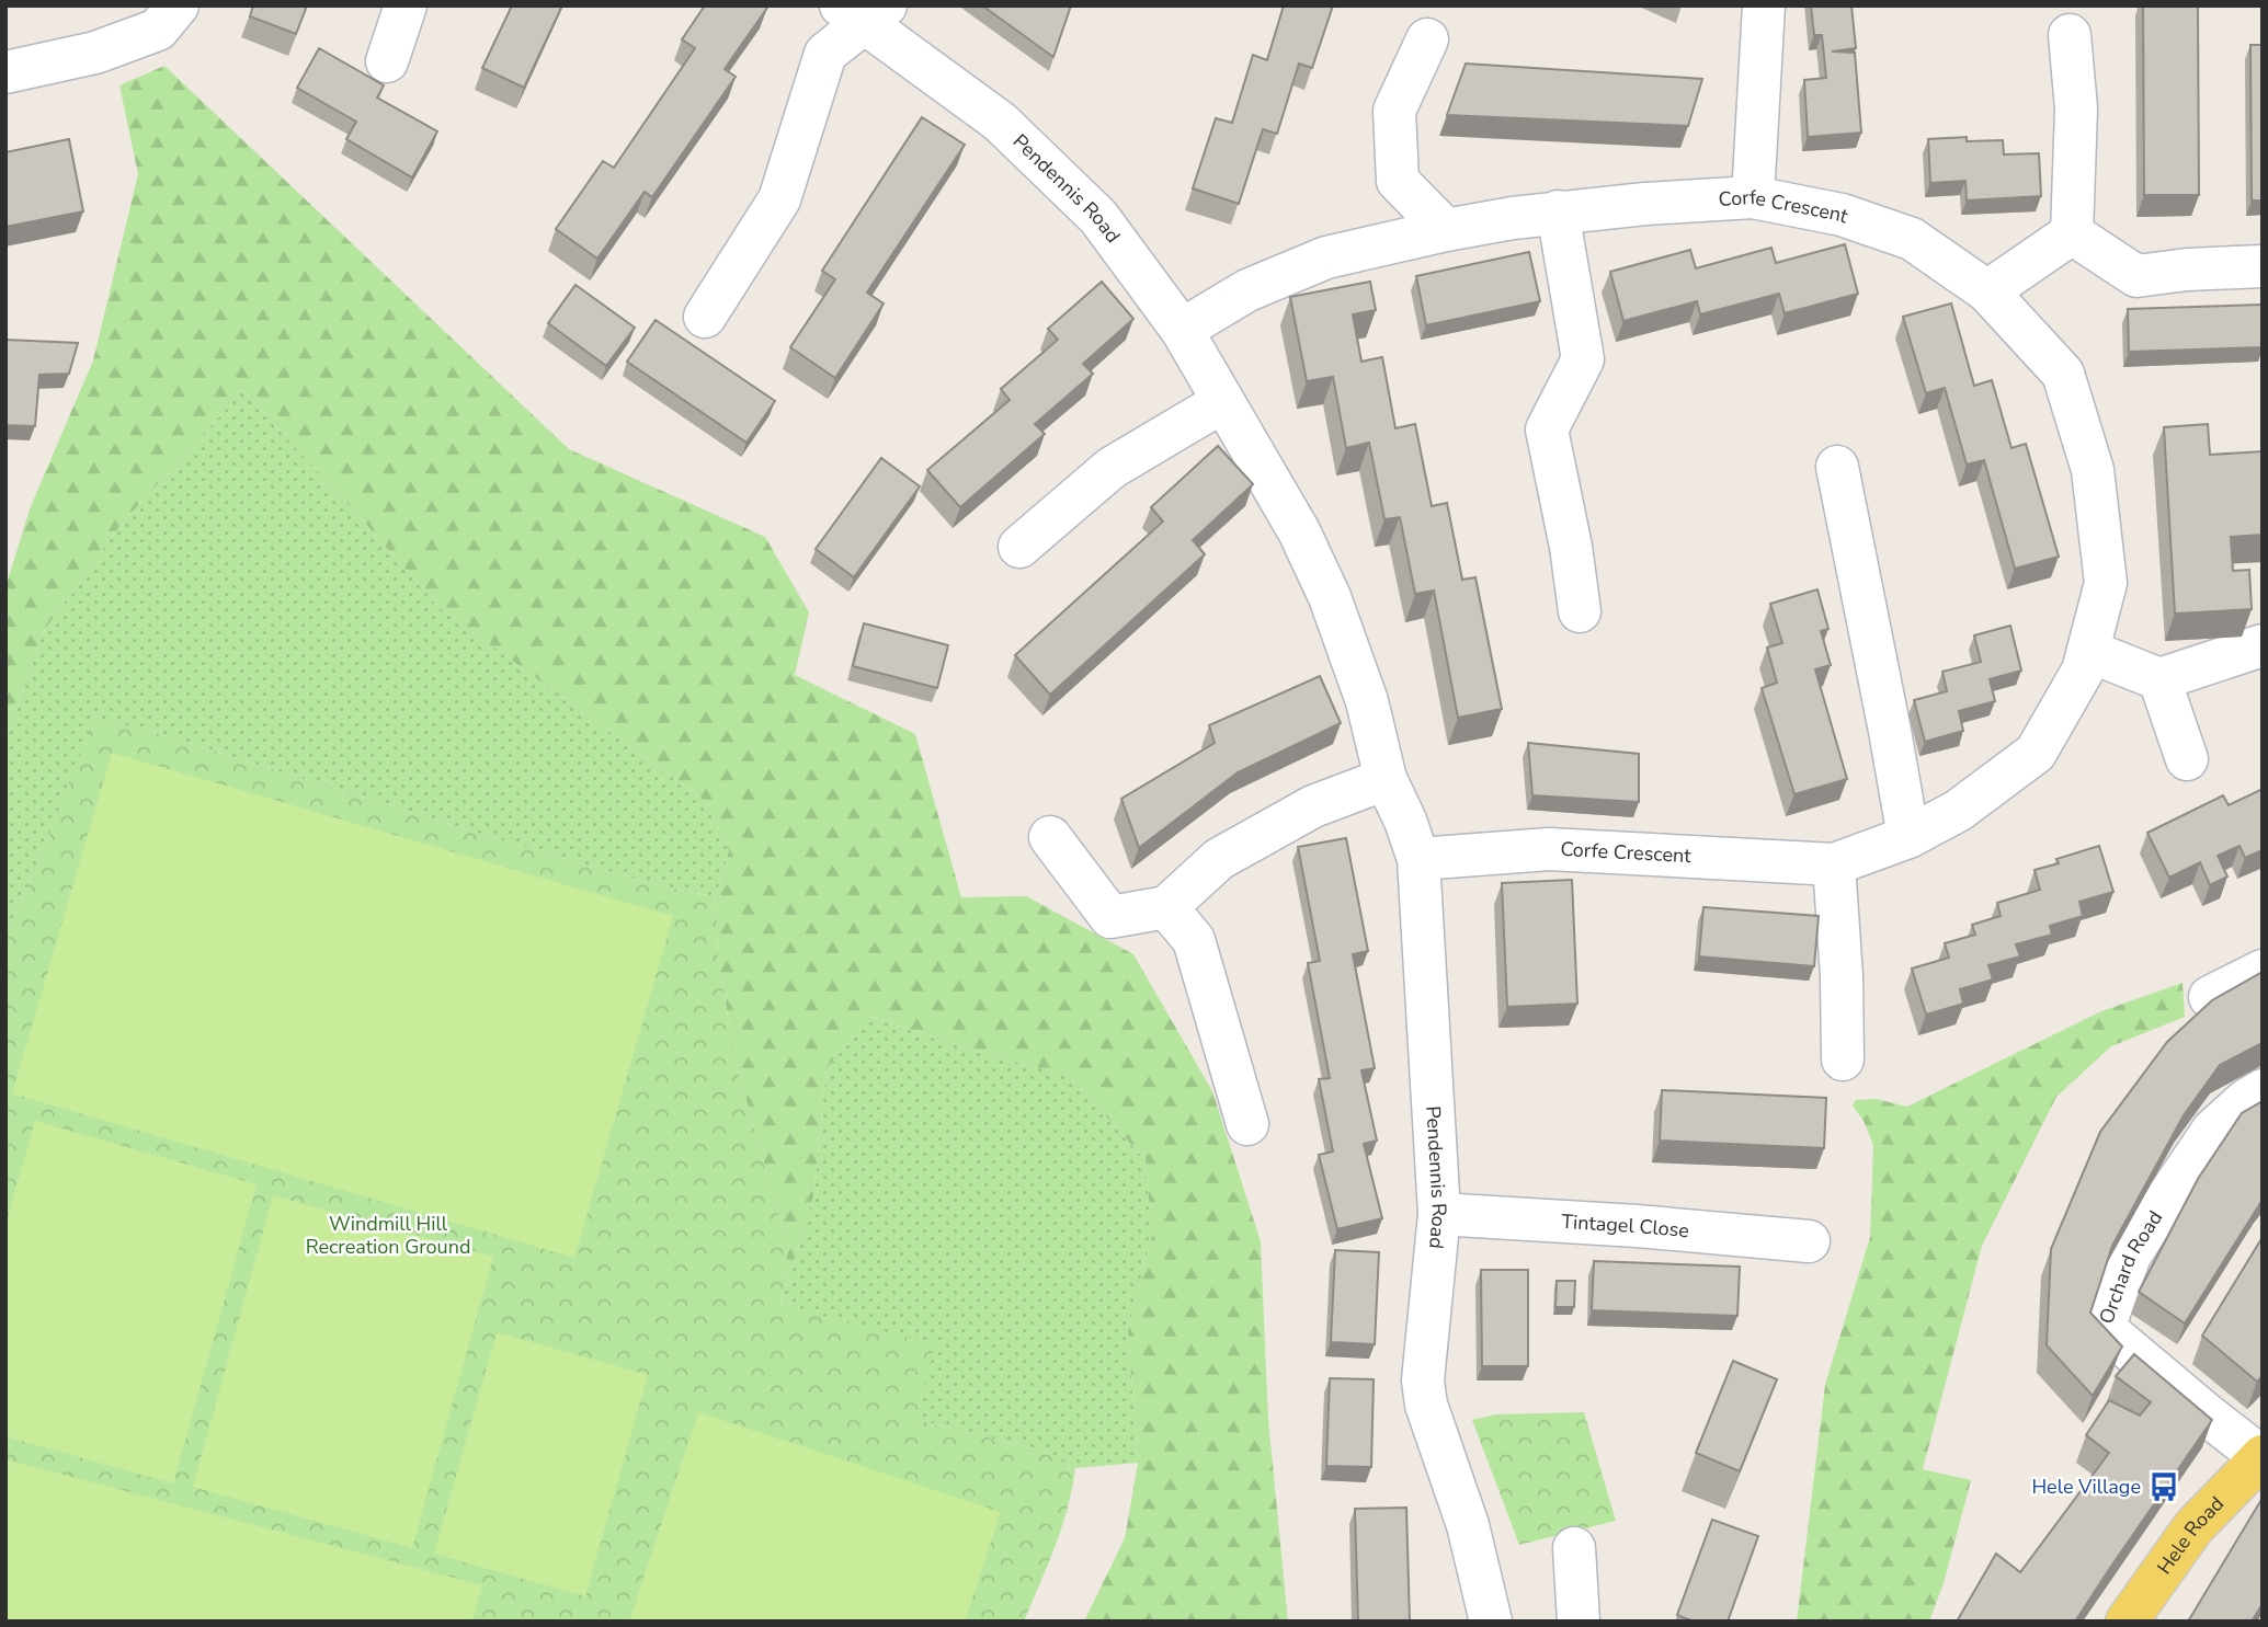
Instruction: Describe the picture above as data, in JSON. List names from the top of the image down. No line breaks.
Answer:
{"streets":{"main road":["Hele Road"],"street":["Pendennis Road","Corfe Crescent","Tintagel Close","Orchard Road"]},"crossings":[["Pendennis Road","Corfe Crescent"],["Pendennis Road","Tintagel Close"],["Orchard Road","Hele Road"]],"parks":["Windmill Hill Recreation Ground"],"places":{"bus stop":["Hele Village"]}}
